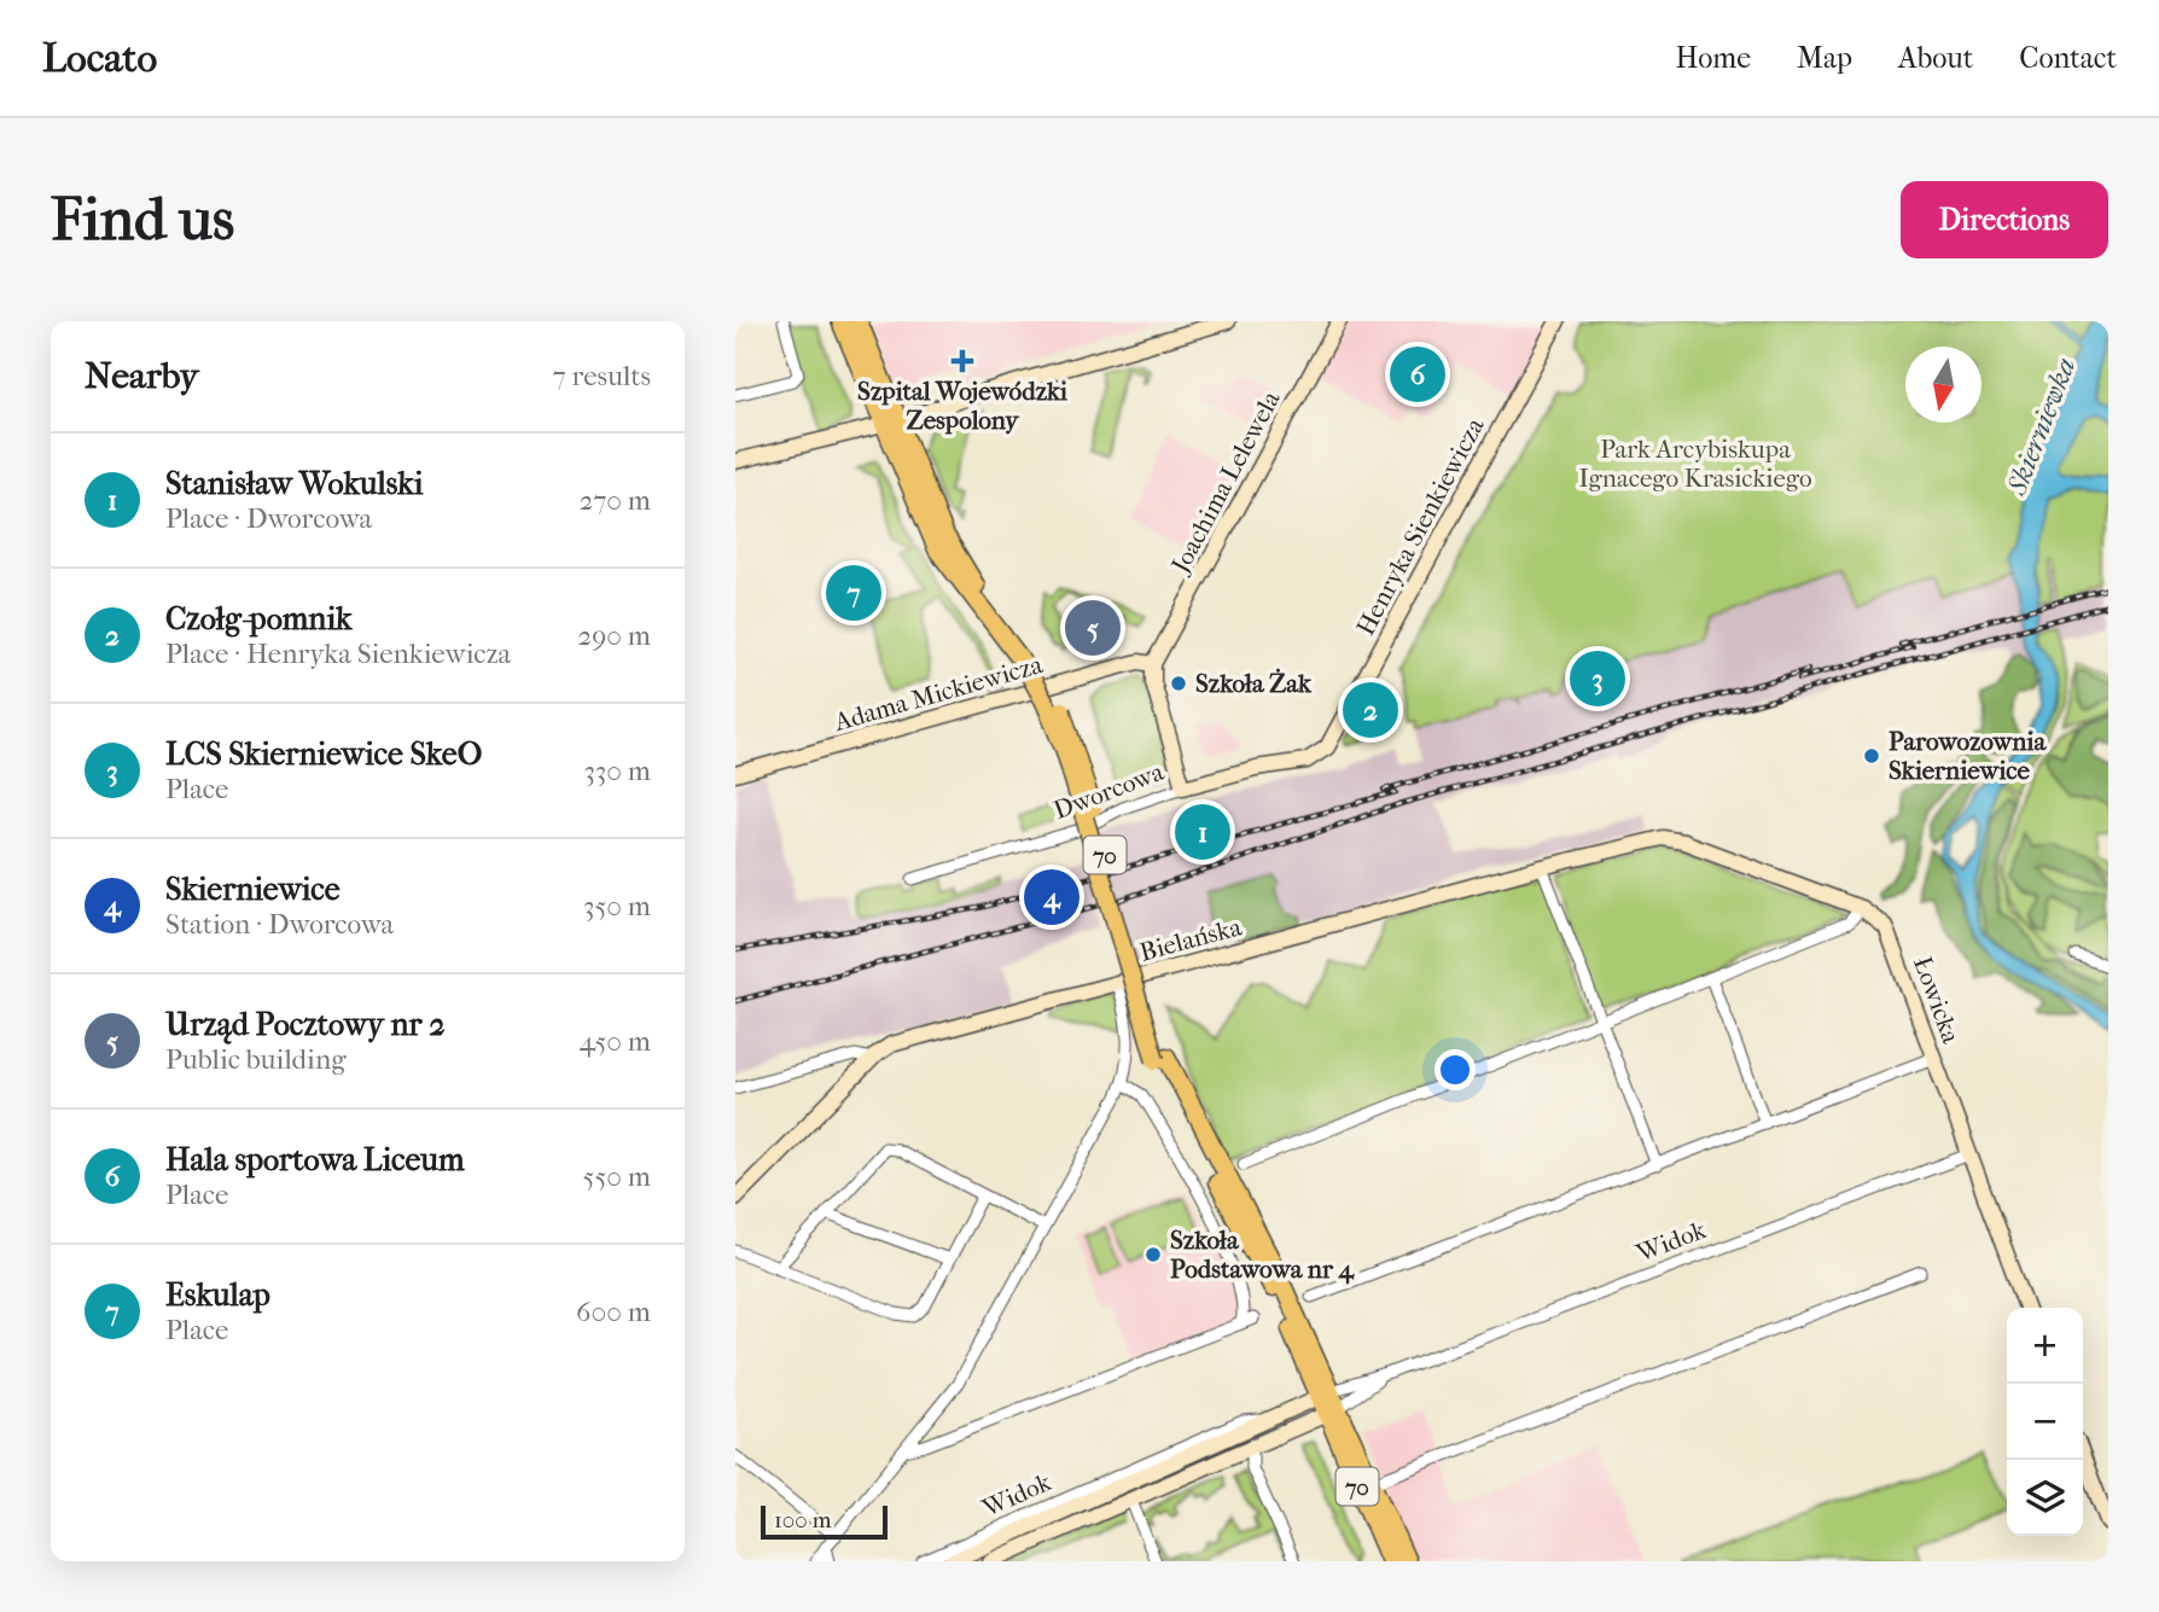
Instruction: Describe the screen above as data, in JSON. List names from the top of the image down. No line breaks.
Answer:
{"streets":{"main road":["70"],"street":["Joachima Lelewela","Henryka Sienkiewicza","Adama Mickiewicza","Dworcowa","Bielańska","Łowicka","Widok"]},"crossings":[["Joachima Lelewela","Adama Mickiewicza"],["Henryka Sienkiewicza","Dworcowa"],["70","Widok"],["Bielańska","Łowicka"],["Łowicka","Widok"]],"water":["Skierniewka"],"parks":["Park Arcybiskupa Ignacego Krasickiego"],"places":{"health":["Szpital Wojewódzki Zespolony"],"other":["Szkoła Żak","Parowozownia Skierniewice","Szkoła Podstawowa nr 4"]},"scale_bar":"100 m","north":"bottom","page":{"header":"Locato","nav":["Home","Map","About","Contact"],"buttons":"Directions","title":"Find us","heading":["Nearby","7 results"],"pins":["6","7","5","3","2","1","4"],"list":[{"mark":"1","name":"Stanisław Wokulski","note":"Place · Dworcowa","value":"270 m"},{"mark":"2","name":"Czołg-pomnik","note":"Place · Henryka Sienkiewicza","value":"290 m"},{"mark":"3","name":"LCS Skierniewice SkeO","note":"Place","value":"330 m"},{"mark":"4","name":"Skierniewice","note":"Station · Dworcowa","value":"350 m"},{"mark":"5","name":"Urząd Pocztowy nr 2","note":"Public building","value":"450 m"},{"mark":"6","name":"Hala sportowa Liceum","note":"Place","value":"550 m"},{"mark":"7","name":"Eskulap","note":"Place","value":"600 m"}],"map_buttons":["+","−"],"scale":"100 m"}}
